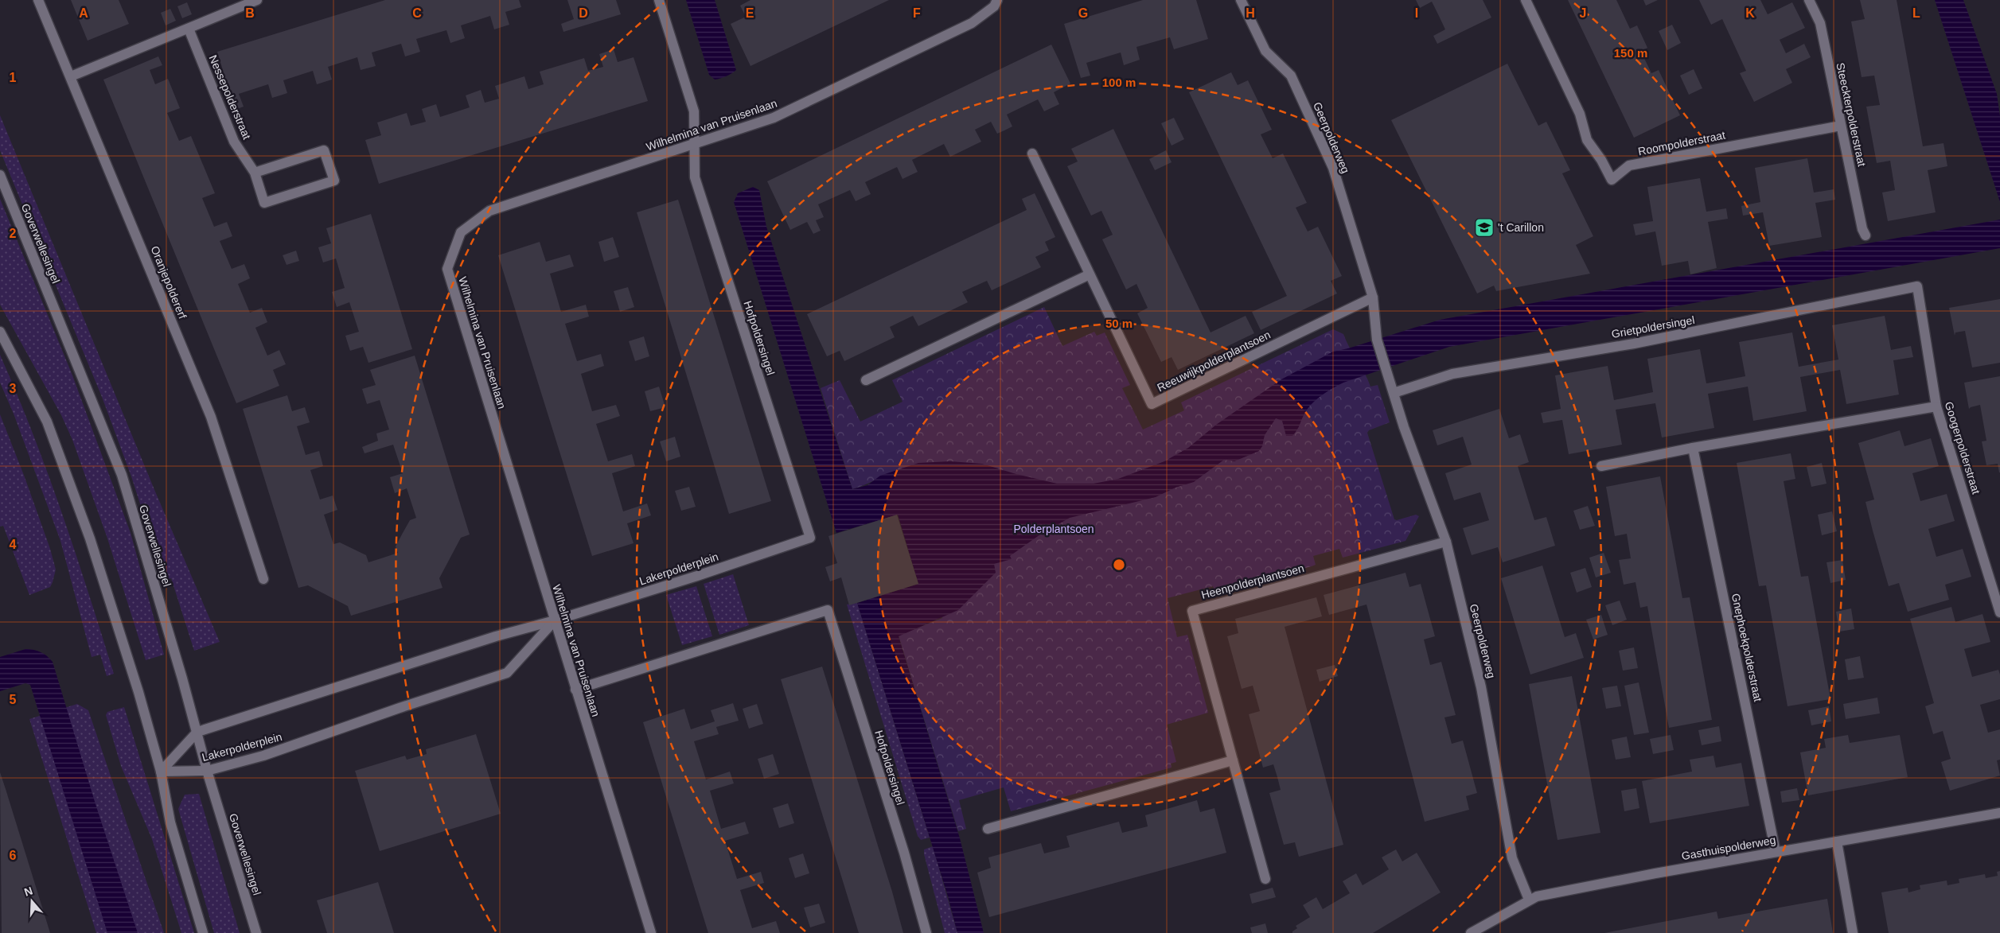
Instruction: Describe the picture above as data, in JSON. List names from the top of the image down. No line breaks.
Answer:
{"streets":{"street":["Nessepolderstraat","Steeckterpolderstraat","Wilhelmina van Pruisenlaan","Geerpolderweg","Roompolderstraat","Goverwellesingel","Oranjepoldererf","Grietpoldersingel","Hofpoldersingel","Reeuwijkpolderplantsoen","Googerpolderstraat","Lakerpolderplein","Heenpolderplantsoen","Gnephoekpolderstraat","Gasthuispolderweg"]},"crossings":[["Steeckterpolderstraat","Roompolderstraat"],["Wilhelmina van Pruisenlaan","Hofpoldersingel"],["Wilhelmina van Pruisenlaan","Lakerpolderplein"],["Geerpolderweg","Grietpoldersingel"],["Geerpolderweg","Reeuwijkpolderplantsoen"],["Geerpolderweg","Heenpolderplantsoen"],["Geerpolderweg","Gasthuispolderweg"],["Goverwellesingel","Lakerpolderplein"],["Grietpoldersingel","Googerpolderstraat"],["Hofpoldersingel","Lakerpolderplein"],["Gnephoekpolderstraat","Gasthuispolderweg"]],"parks":["Polderplantsoen"],"places":{"school or university":["'t Carillon"]},"north":"top","grid":{"columns":["A","B","C","D","E","F","G","H","I","J","K","L"],"rows":["1","2","3","4","5","6"]},"rings":["150 m","100 m","50 m"]}
